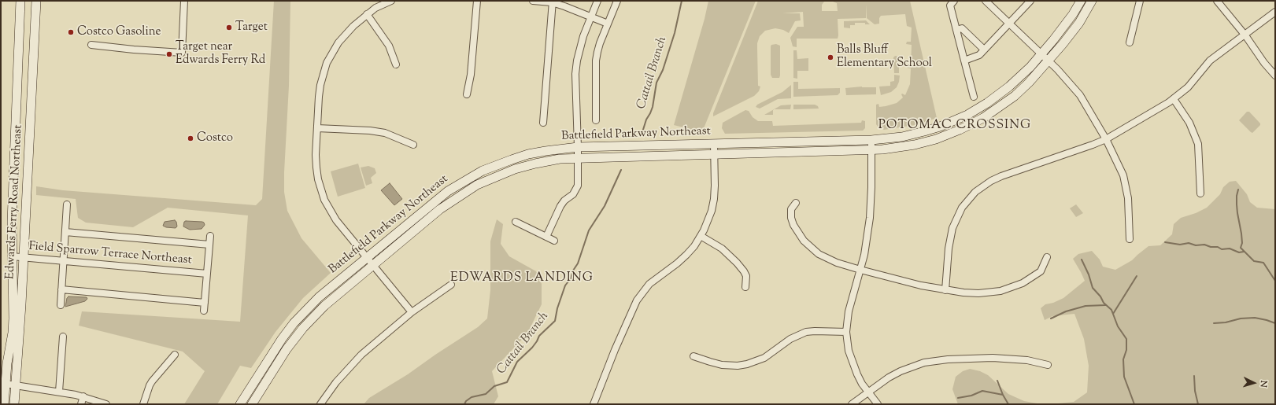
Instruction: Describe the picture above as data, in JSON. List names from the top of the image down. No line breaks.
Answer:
{"streets":{"main road":["Battlefield Parkway Northeast","Edwards Ferry Road Northeast"],"street":["Field Sparrow Terrace Northeast"]},"crossings":[["Edwards Ferry Road Northeast","Field Sparrow Terrace Northeast"]],"districts":["POTOMAC CROSSING","EDWARDS LANDING"],"water":["Cattail Branch"],"places":["Target","Costco Gasoline","Target near Edwards Ferry Rd","Balls Bluff Elementary School","Costco"],"north":"right"}
